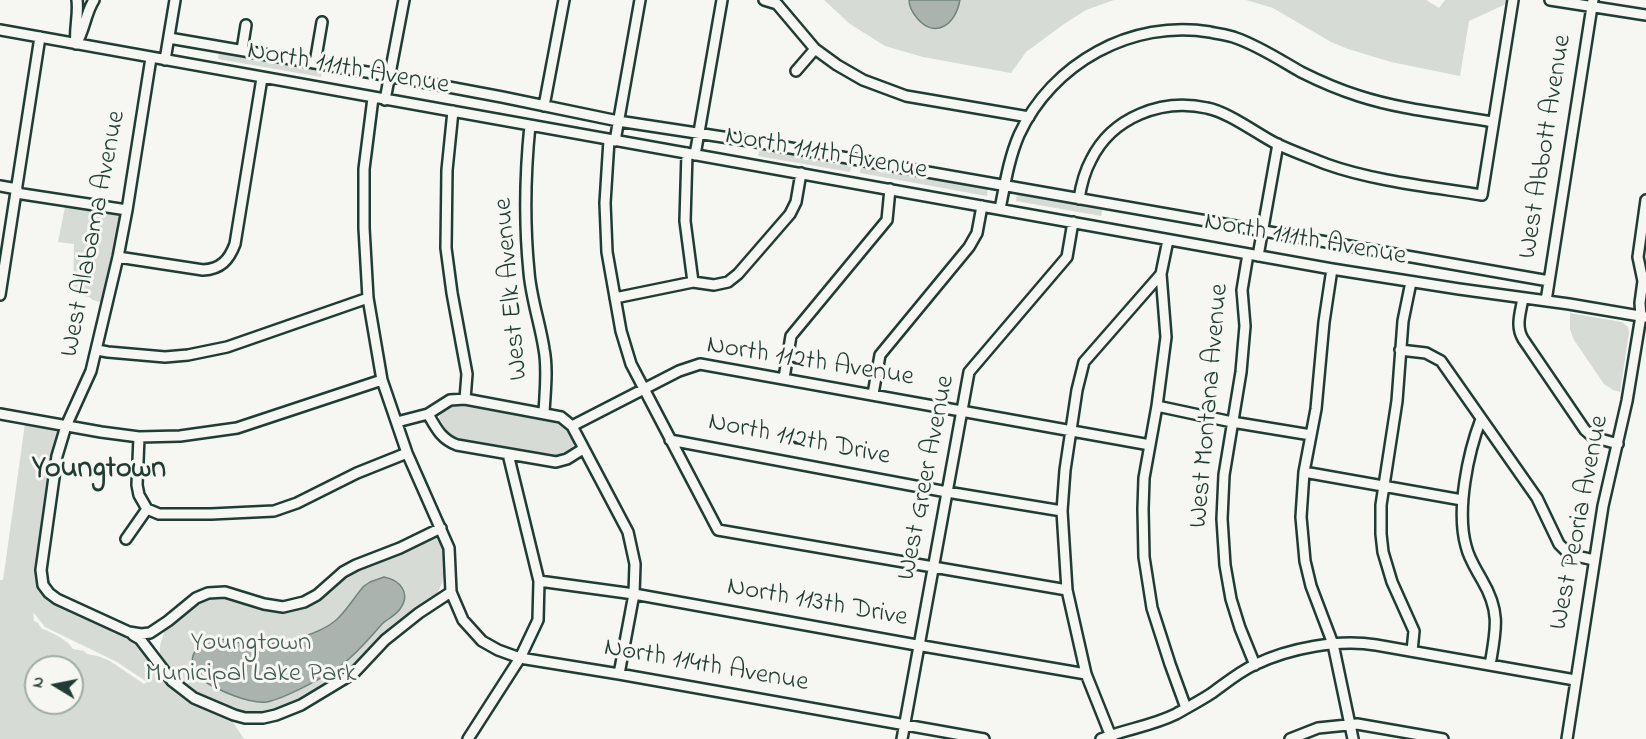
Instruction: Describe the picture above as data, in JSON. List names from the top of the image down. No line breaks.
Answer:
{"streets":{"street":["North 111th Avenue","West Abbott Avenue","West Alabama Avenue","West Elk Avenue","North 112th Avenue","West Montana Avenue","North 112th Drive","West Greer Avenue","West Peoria Avenue","North 113th Drive","North 114th Avenue"]},"crossings":[["North 111th Avenue","West Abbott Avenue"],["North 111th Avenue","West Alabama Avenue"],["North 111th Avenue","West Elk Avenue"],["North 111th Avenue","West Montana Avenue"],["North 111th Avenue","West Greer Avenue"],["North 111th Avenue","West Peoria Avenue"],["North 112th Avenue","West Greer Avenue"],["North 112th Drive","West Greer Avenue"],["West Greer Avenue","North 113th Drive"],["West Greer Avenue","North 114th Avenue"]],"districts":["Youngtown"],"parks":["Youngtown Municipal Lake Park"],"north":"left"}
